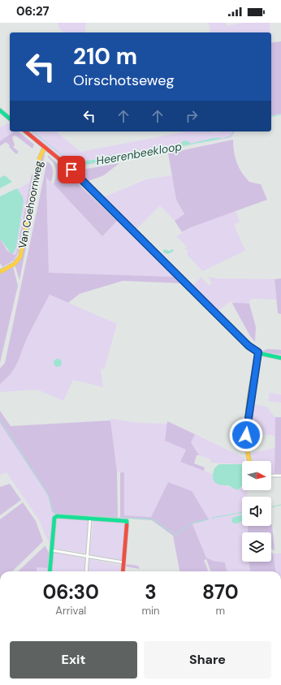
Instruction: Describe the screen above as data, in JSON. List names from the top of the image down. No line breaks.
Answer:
{"streets":{"street":["Van Coehoornweg"]},"water":["Heerenbeekloop"],"north":"right","page":{"status":"06:27","turn":["210 m","Oirschotseweg"],"eta":["06:30","Arrival","3","min","870","m"],"buttons":["Exit","Share"]}}
